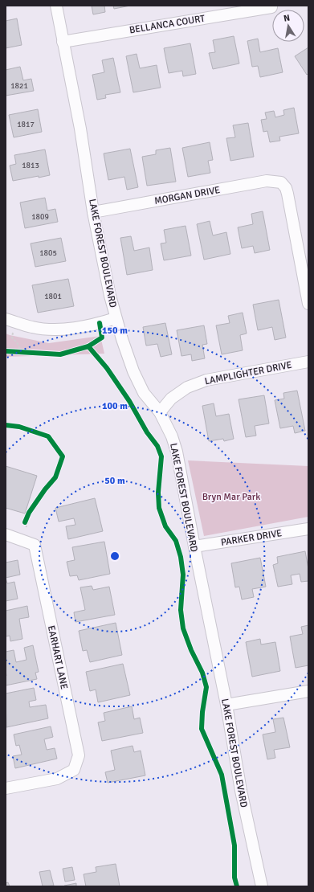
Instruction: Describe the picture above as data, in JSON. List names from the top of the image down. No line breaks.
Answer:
{"streets":{"street":["BELLANCA COURT","MORGAN DRIVE","LAKE FOREST BOULEVARD","LAMPLIGHTER DRIVE","PARKER DRIVE","EARHART LANE"]},"crossings":[["BELLANCA COURT","LAKE FOREST BOULEVARD"],["MORGAN DRIVE","LAKE FOREST BOULEVARD"],["LAKE FOREST BOULEVARD","LAMPLIGHTER DRIVE"],["LAKE FOREST BOULEVARD","PARKER DRIVE"]],"parks":["Bryn Mar Park"],"house_numbers":["1821","1817","1813","1809","1805","1801"],"north":"top","rings":["150 m","100 m","50 m"]}
